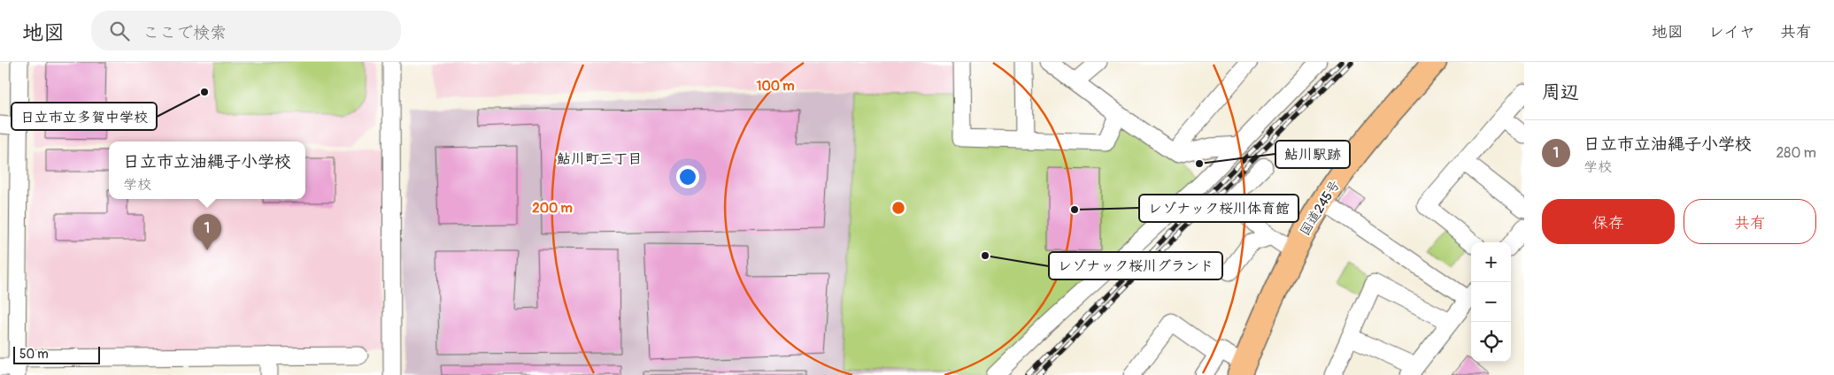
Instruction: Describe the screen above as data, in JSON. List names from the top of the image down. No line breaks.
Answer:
{"streets":{"highway":["国道245号"]},"districts":["鮎川町三丁目"],"places":["日立市立多賀中学校","鮎川駅跡","レゾナック桜川体育館","レゾナック桜川グランド"],"scale_bar":"50 m","page":{"header":"地図","search":"ここで検索","nav":["地図","レイヤ","共有"],"heading":"周辺","list":[{"mark":"1","name":"日立市立油縄子小学校","note":"学校","value":"280 m"}],"popup":["日立市立油縄子小学校","学校"],"buttons":["保存","共有"],"pins":"1","map_buttons":["+","−"],"scale":"50 m"},"rings":["100 m","200 m"]}
